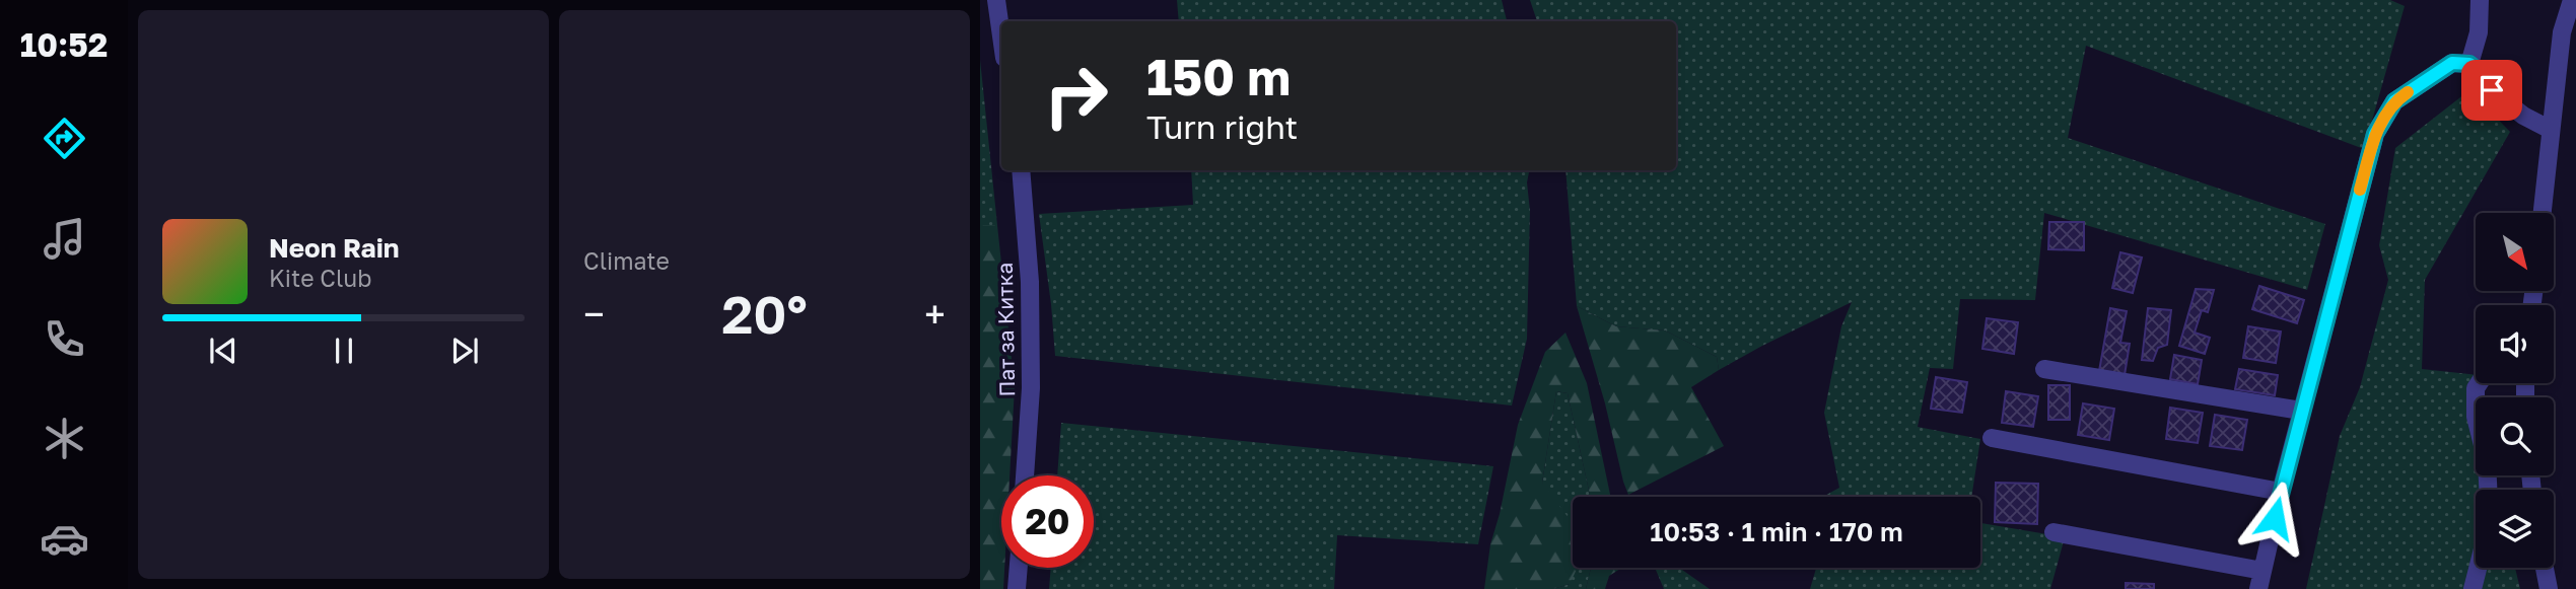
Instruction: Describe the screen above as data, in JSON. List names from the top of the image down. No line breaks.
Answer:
{"streets":{"street":["Пат за Китка"]},"north":"bottom right","page":{"tabs":"10:52","tile":"Climate","turn":["150 m","Turn right"],"song":["Neon Rain","Kite Club"],"heat":["−","20°","+"],"limit":"20","trip":"10:53 · 1 min · 170 m"}}
